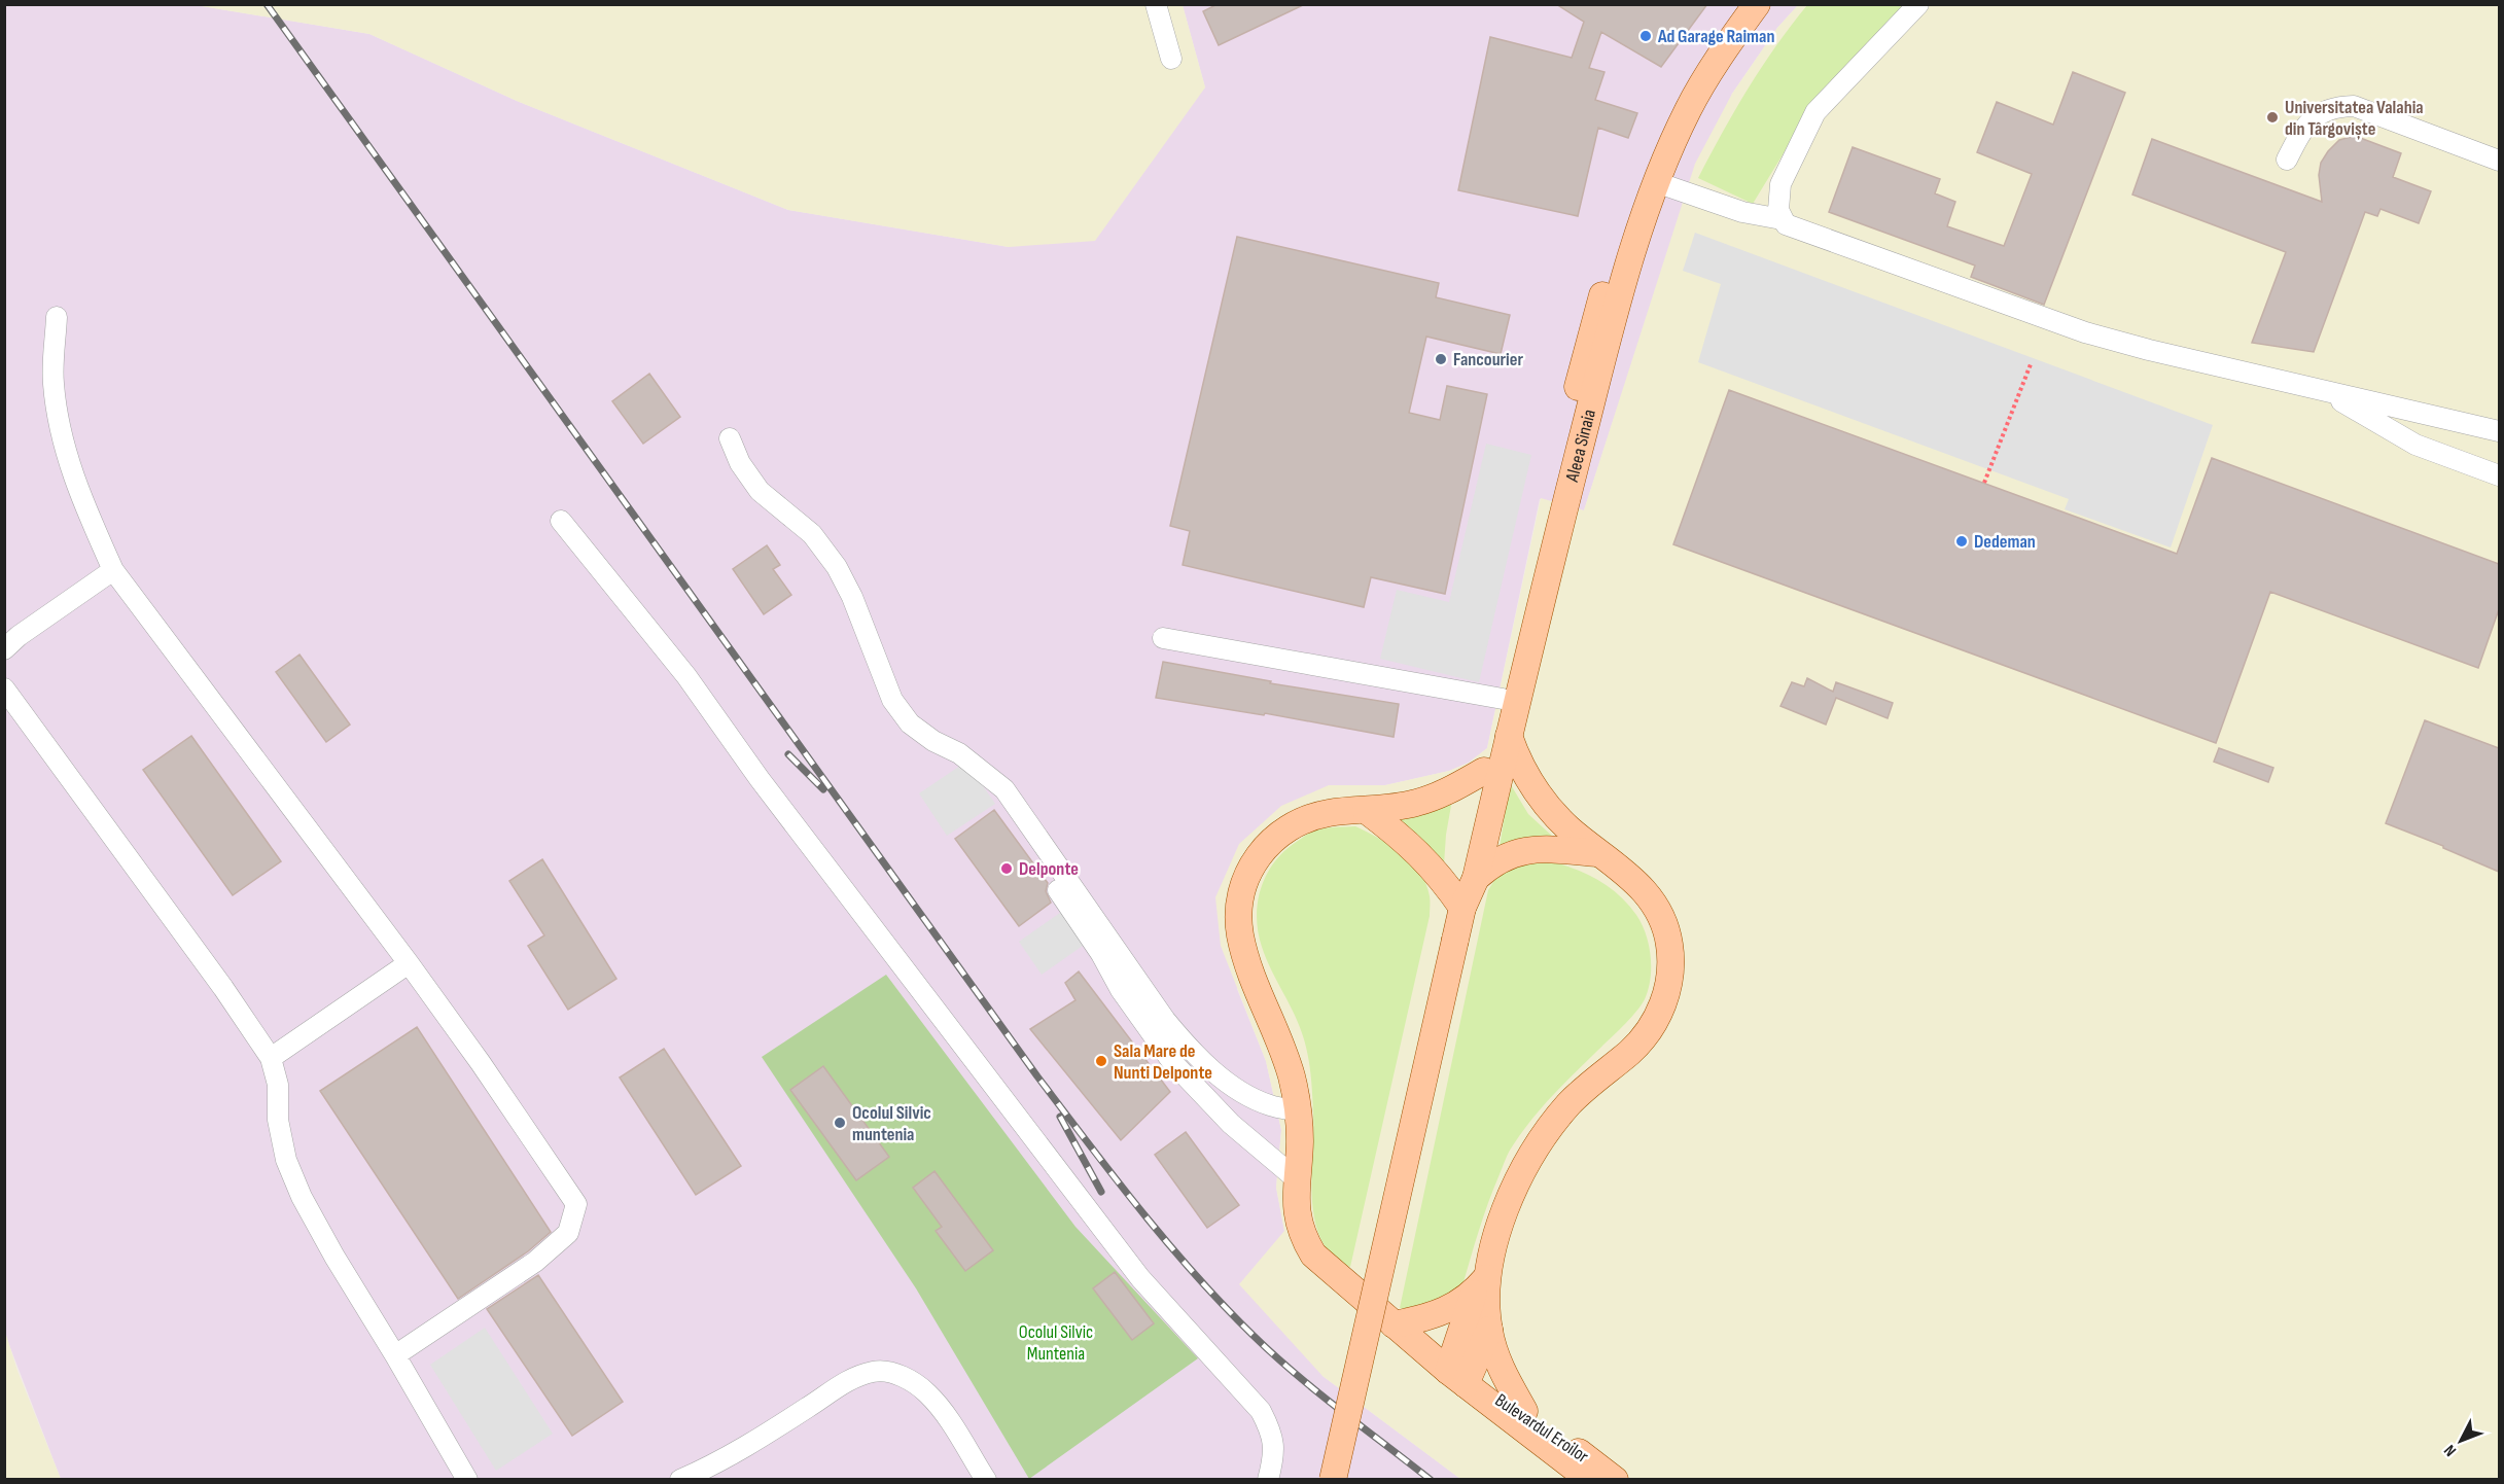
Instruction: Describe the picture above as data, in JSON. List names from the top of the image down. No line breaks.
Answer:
{"streets":{"main road":["Aleea Sinaia","Bulevardul Eroilor"]},"crossings":[["Aleea Sinaia","Bulevardul Eroilor"]],"parks":["Ocolul Silvic Muntenia"],"places":["Ad Garage Raiman","Universitatea Valahia din Târgoviște","Fancourier","Dedeman","Delponte","Sala Mare de Nunti Delponte","Ocolul Silvic muntenia"],"north":"bottom left"}
